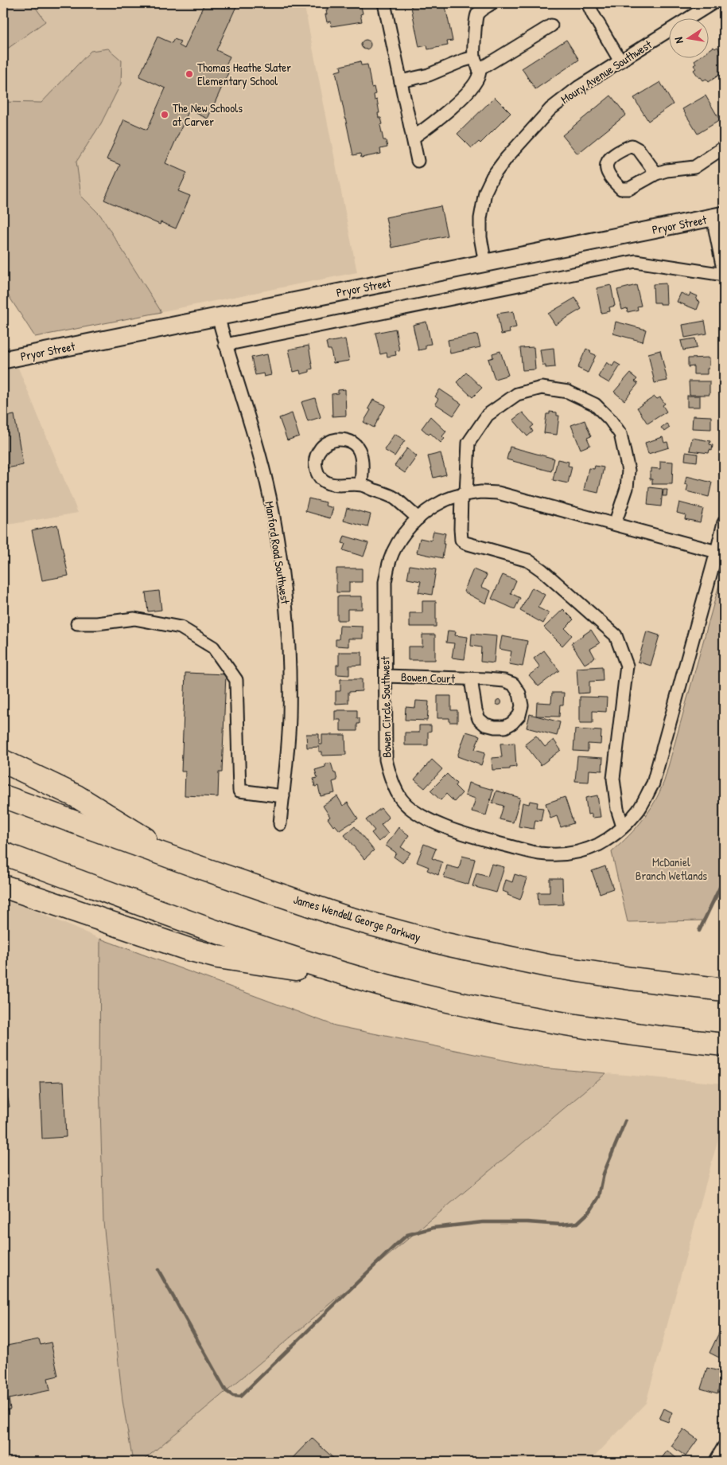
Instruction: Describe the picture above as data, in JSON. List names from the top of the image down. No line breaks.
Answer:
{"streets":{"highway":["James Wendell George Parkway"],"main road":["Pryor Street"],"street":["Moury Avenue Southwest","Manford Road Southwest","Bowen Court","Bowen Circle Southwest"]},"crossings":[["Moury Avenue Southwest","Pryor Street"],["Pryor Street","Manford Road Southwest"],["Bowen Court","Bowen Circle Southwest"]],"parks":["McDaniel Branch Wetlands"],"places":["Thomas Heathe Slater Elementary School","The New Schools at Carver"],"north":"left"}
